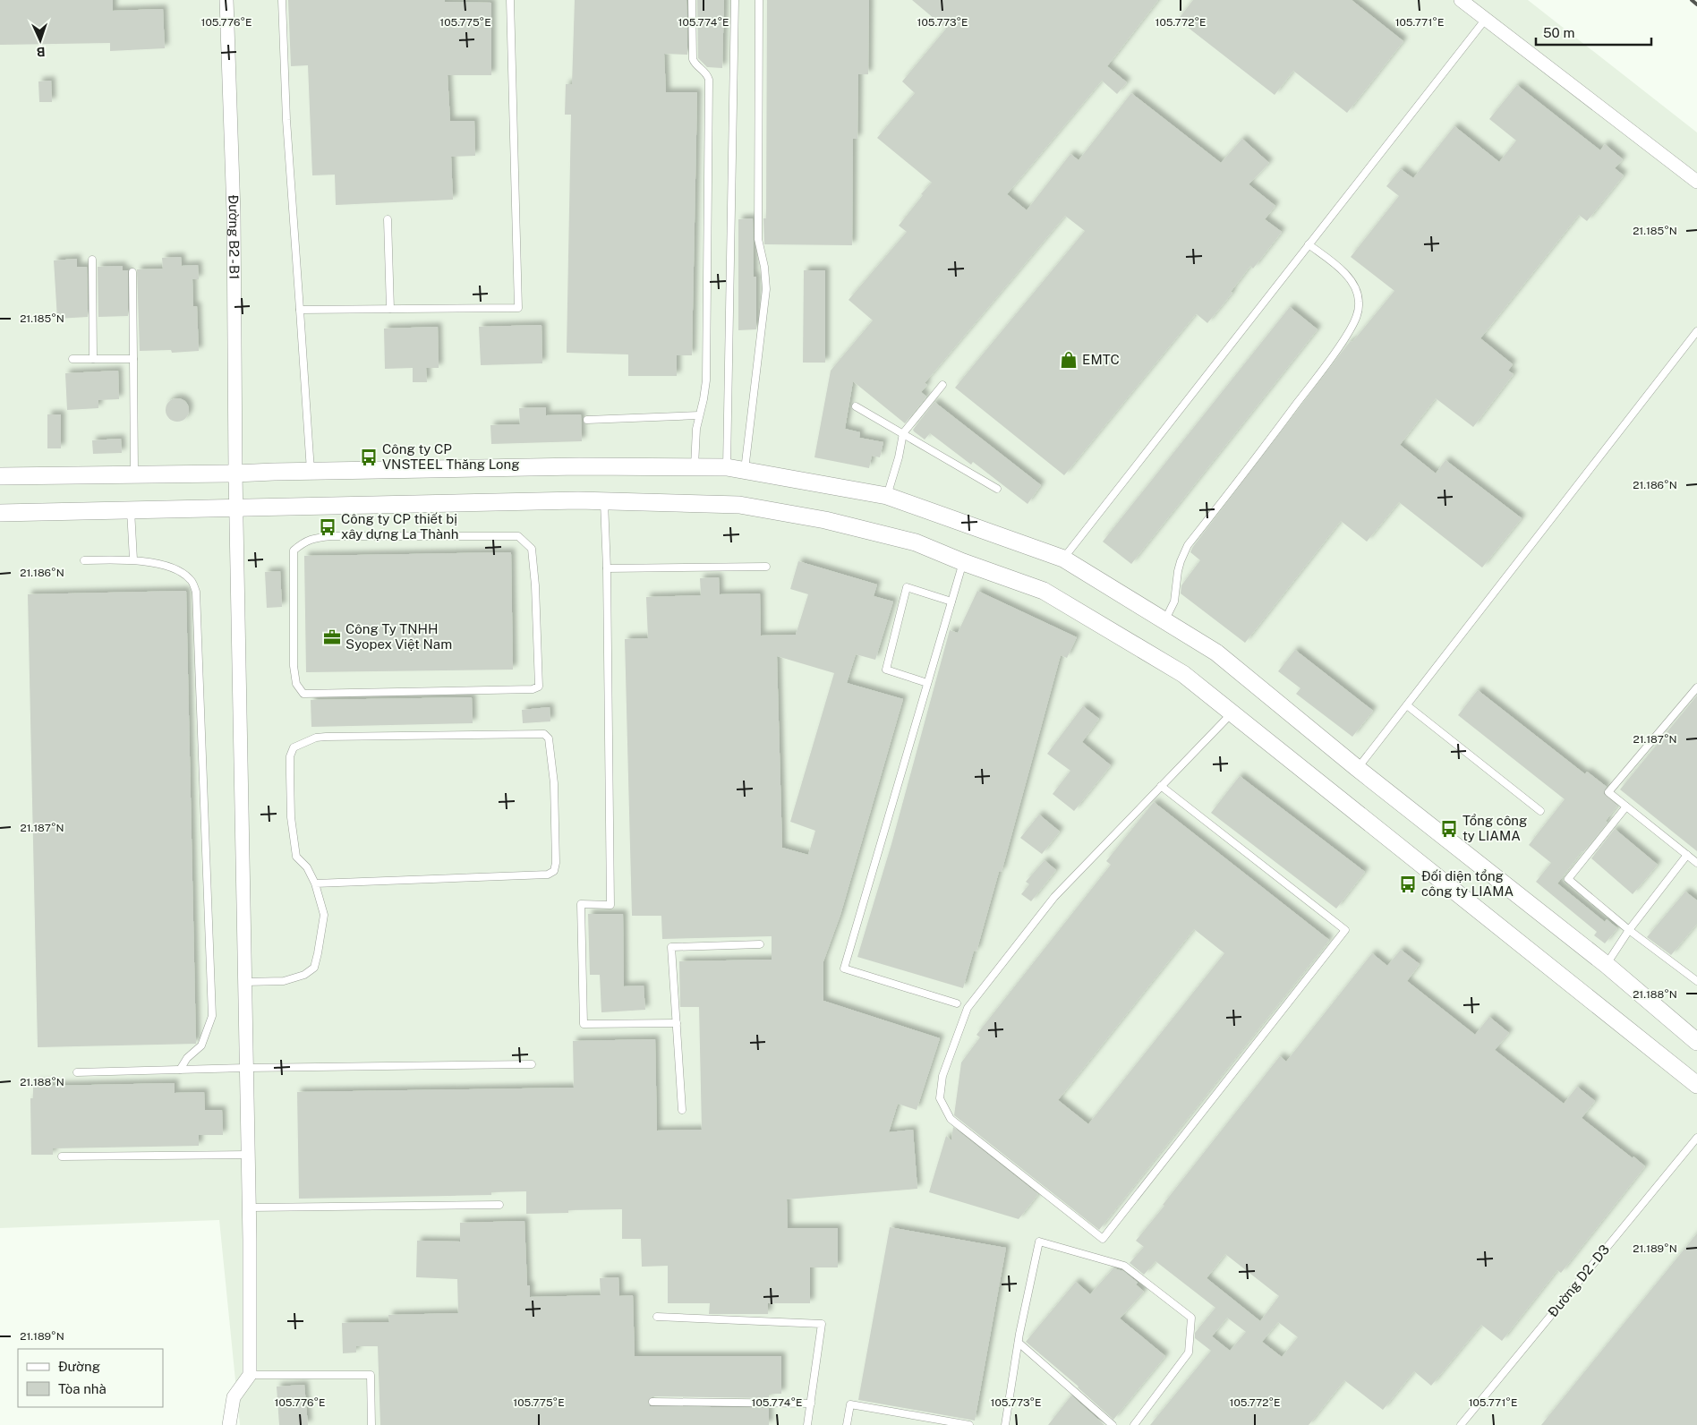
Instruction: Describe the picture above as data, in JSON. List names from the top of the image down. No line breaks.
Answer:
{"streets":{"street":["Đường B2 - B1"],"lane":["Đường D2 - D3"]},"places":{"shop":["EMTC"],"bus stop":["Công ty CP VNSTEEL Thăng Long","Công ty CP thiết bị xây dựng La Thành","Tổng công ty LIAMA","Đối diện tổng công ty LIAMA"],"office":["Công Ty TNHH Syopex Việt Nam"]},"legend":["Đường","Tòa nhà"],"scale_bar":"50 m","north":"bottom","coordinates":["105.776°E","105.775°E","105.774°E","105.773°E","105.772°E","105.771°E","21.185°N","21.186°N","21.187°N","21.188°N","21.189°N"]}
